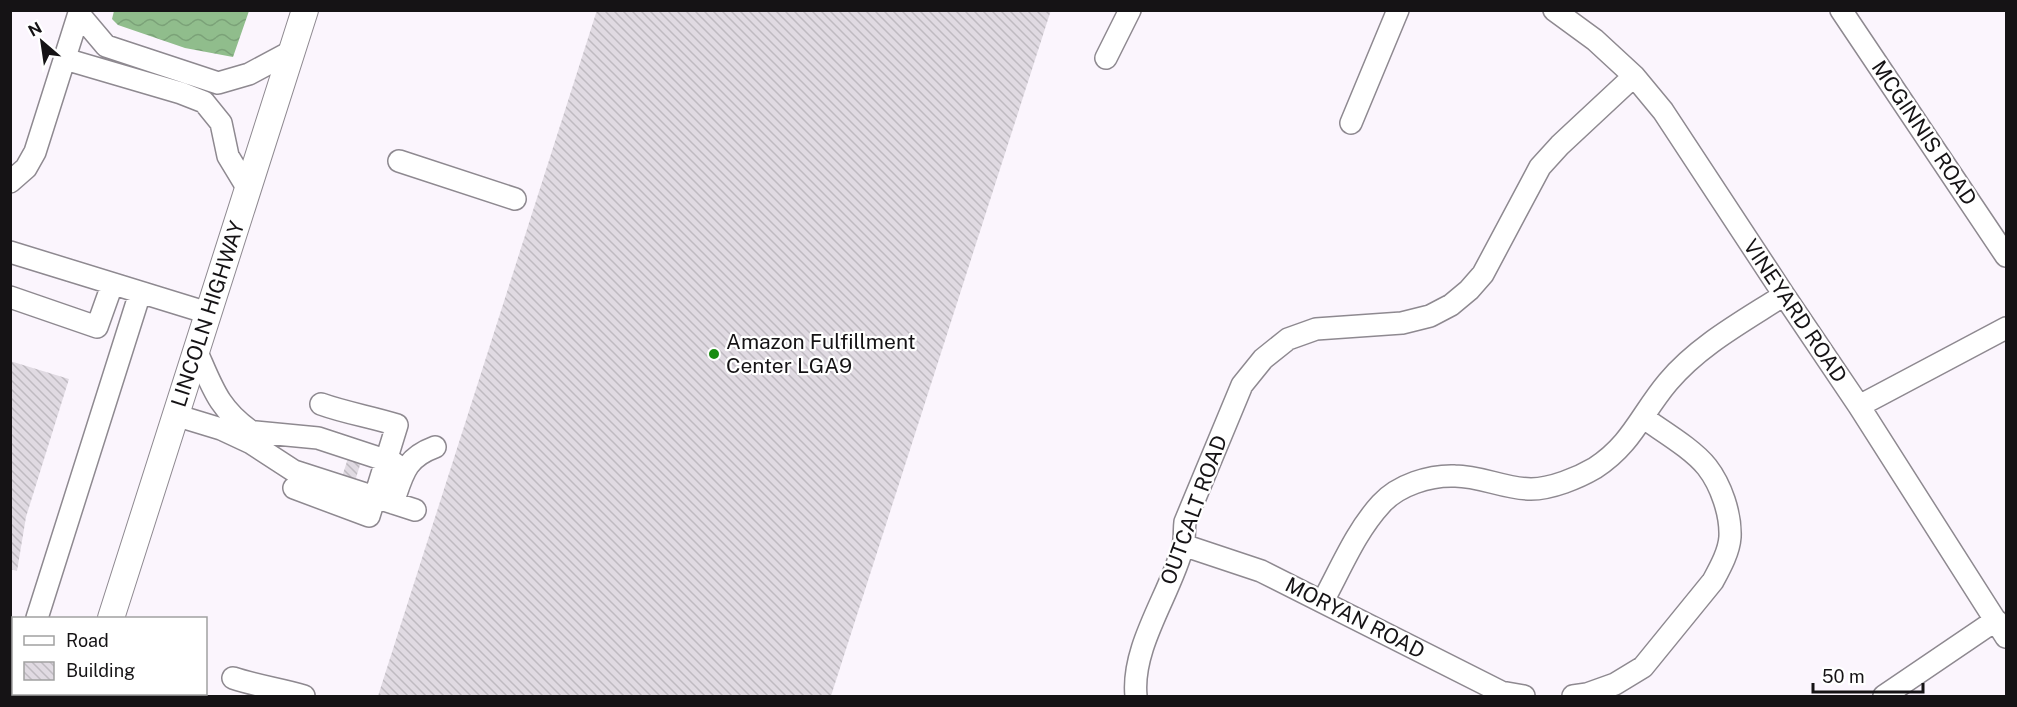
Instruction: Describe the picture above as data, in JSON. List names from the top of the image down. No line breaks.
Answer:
{"streets":{"main road":["LINCOLN HIGHWAY"],"street":["MCGINNIS ROAD","VINEYARD ROAD","OUTCALT ROAD","MORYAN ROAD"]},"crossings":[["VINEYARD ROAD","OUTCALT ROAD"],["OUTCALT ROAD","MORYAN ROAD"]],"places":["Amazon Fulfillment Center LGA9"],"legend":["Road","Building"],"scale_bar":"50 m","north":"top left"}
